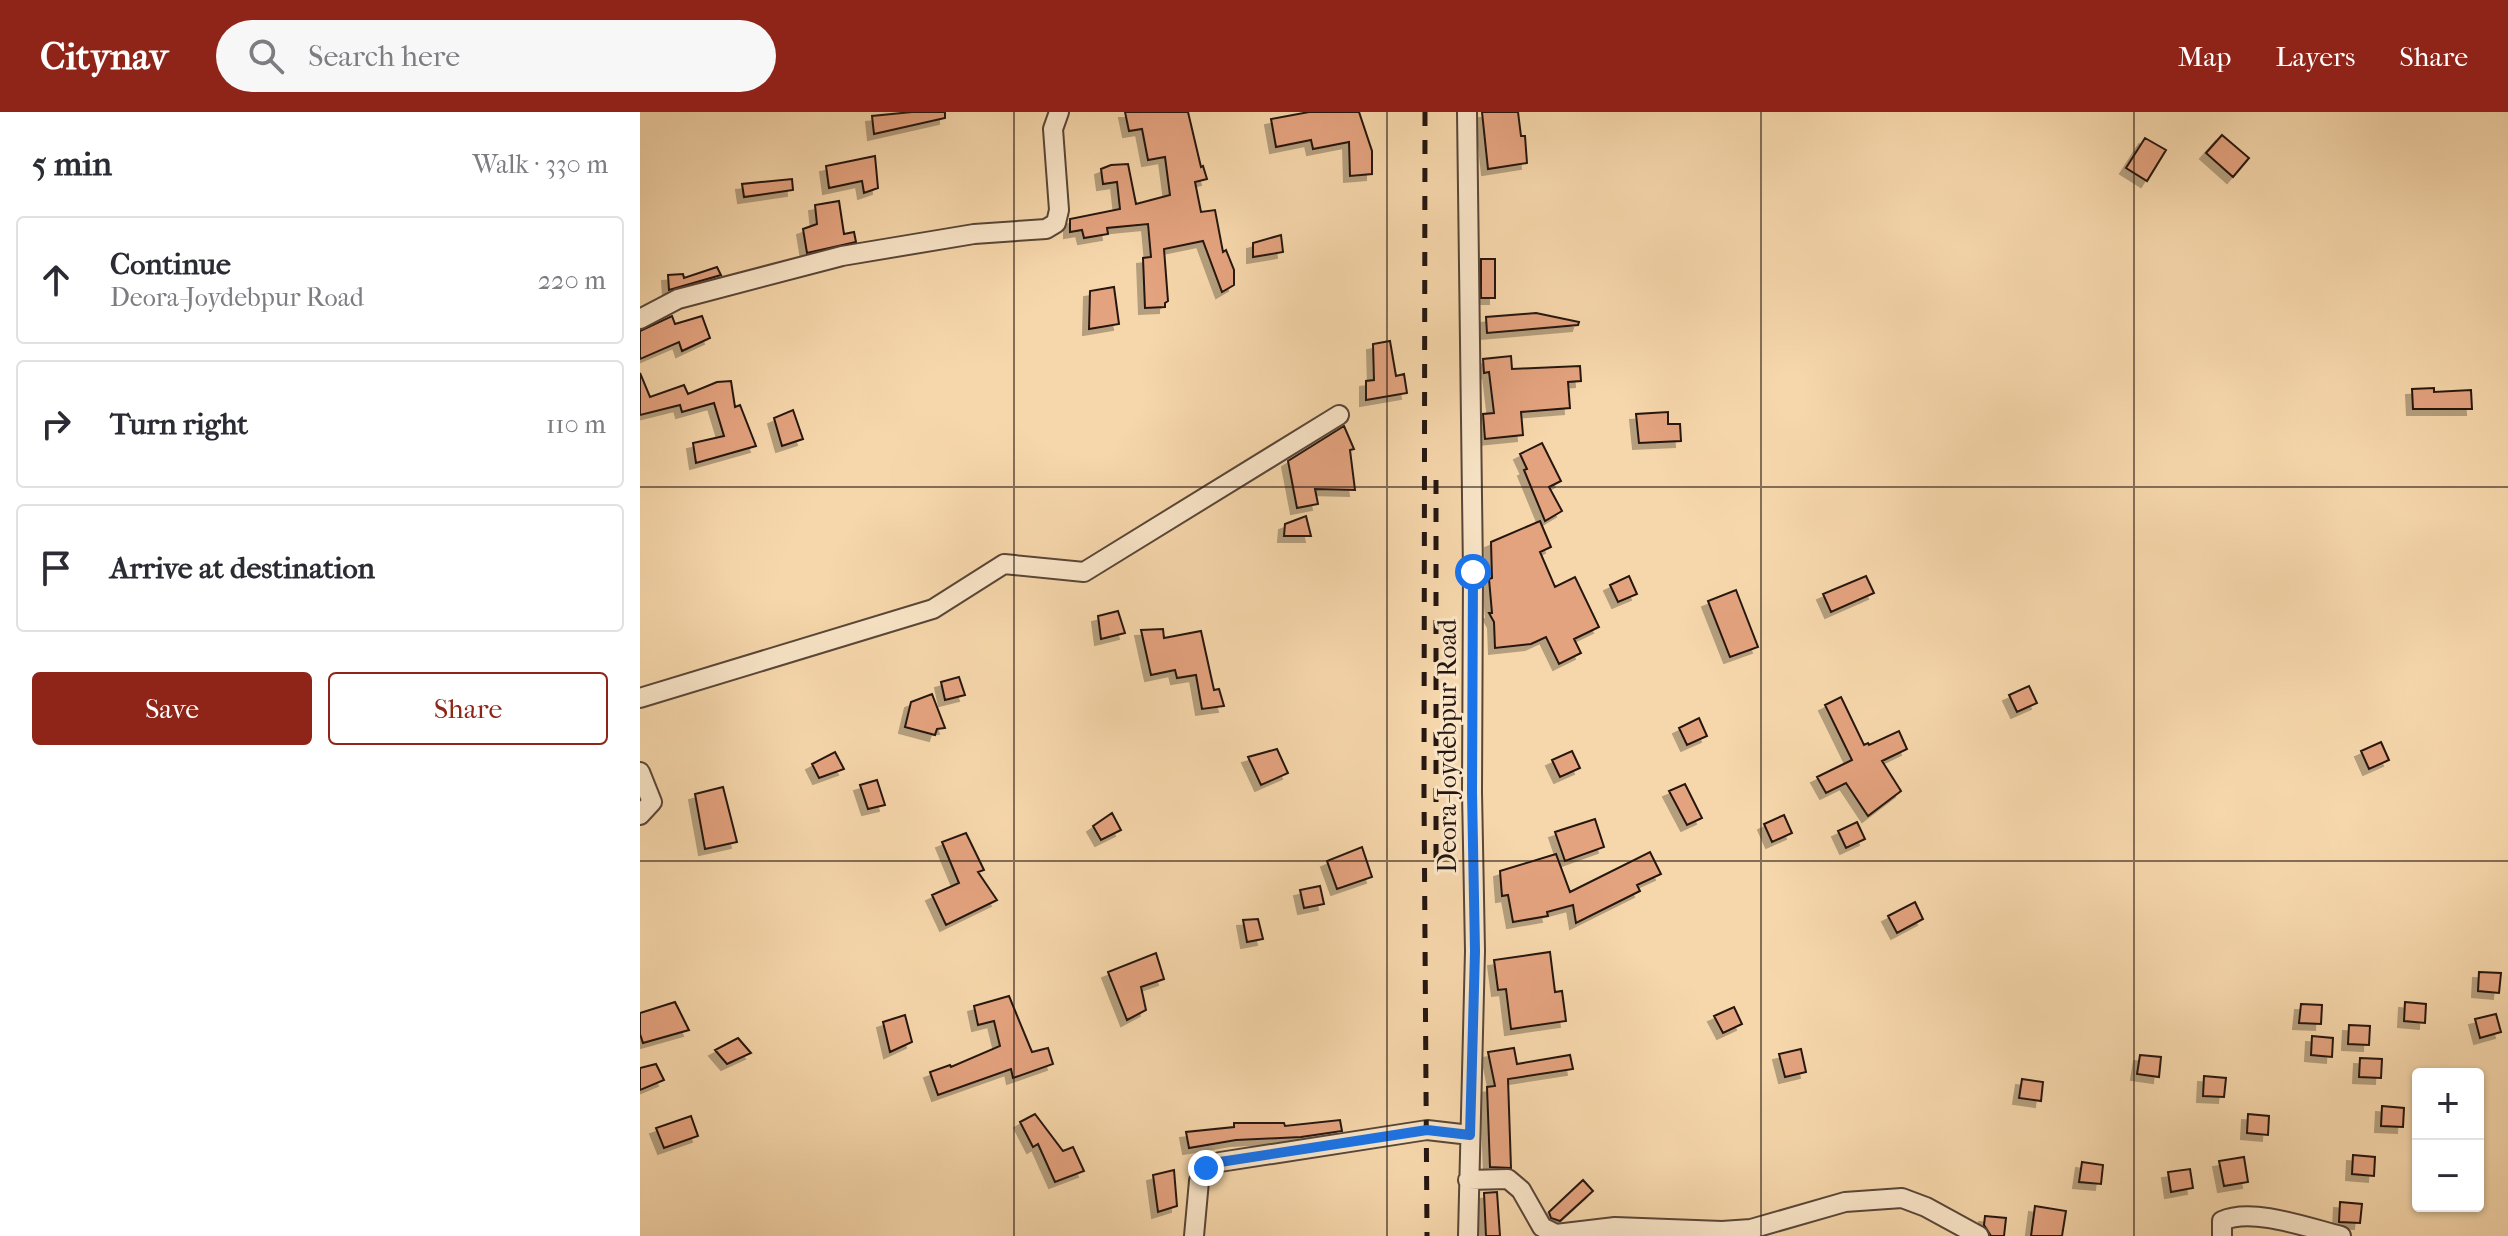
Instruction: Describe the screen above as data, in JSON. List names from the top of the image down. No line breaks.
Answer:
{"streets":{"street":["Deora-Joydebpur Road"]},"page":{"header":"Citynav","search":"Search here","nav":["Map","Layers","Share"],"heading":["5 min","Walk · 330 m"],"list":[["Continue","Deora-Joydebpur Road","220 m"],["Turn right","110 m"],"Arrive at destination"],"buttons":["Save","Share"],"map_buttons":["+","−"]}}
